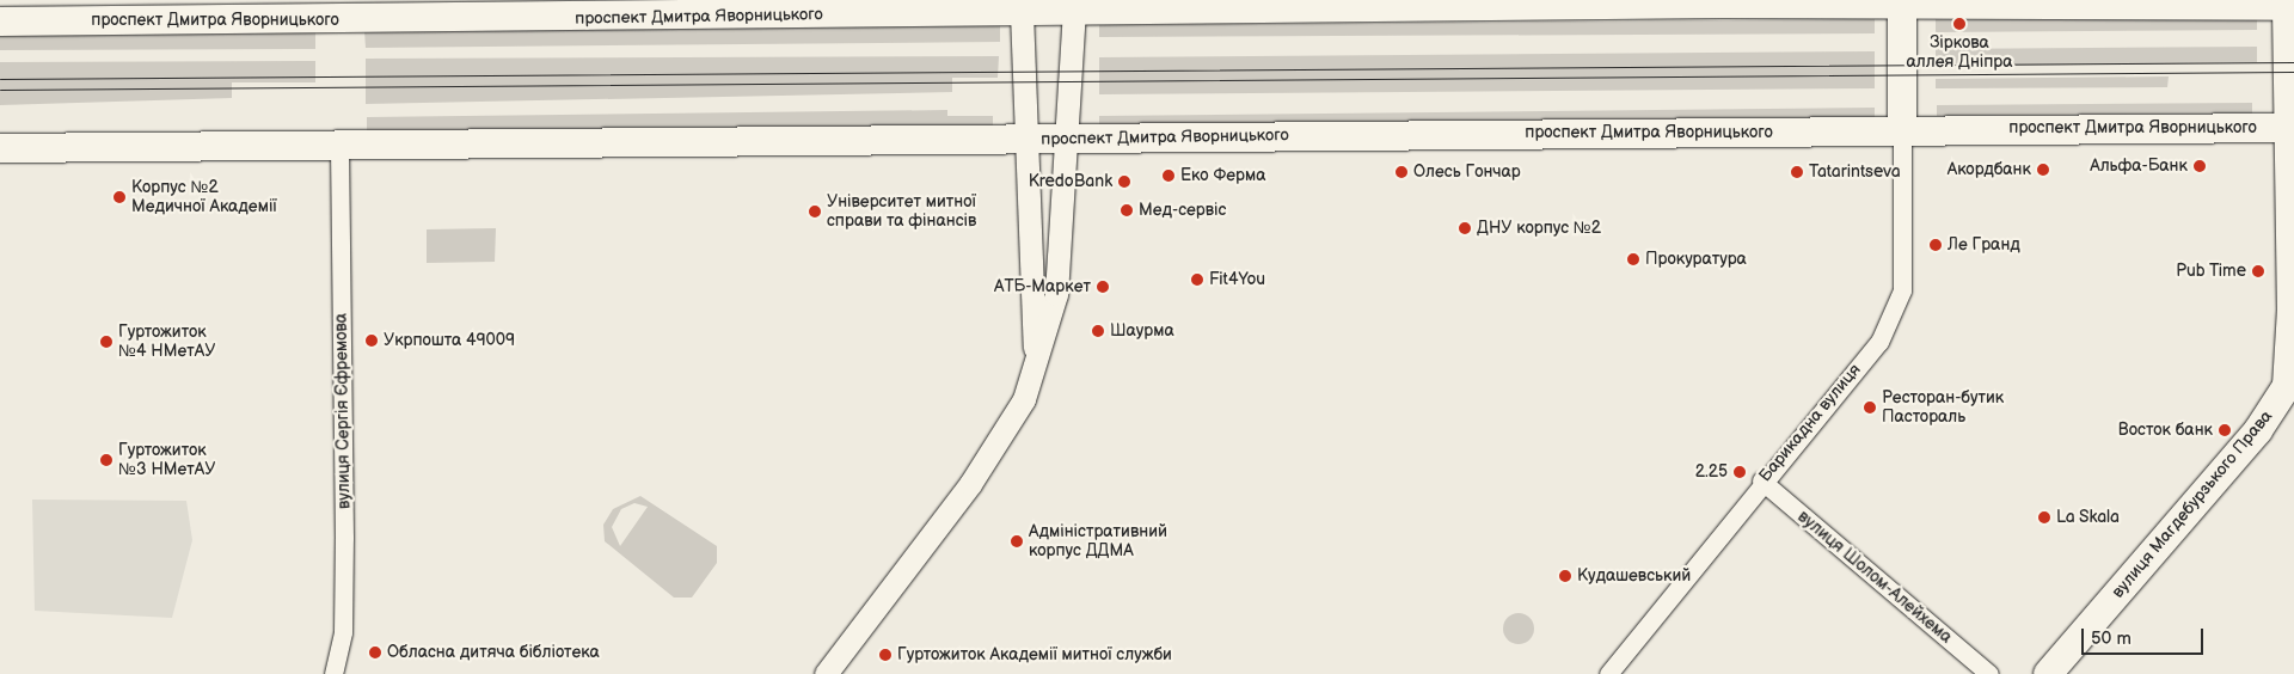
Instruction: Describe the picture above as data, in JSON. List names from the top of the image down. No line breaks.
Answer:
{"streets":{"main road":["проспект Дмитра Яворницького","вулиця Магдебурзького Права"],"street":["вулиця Сергія Єфремова","Барикадна вулиця","вулиця Шолом-Алейхема"]},"crossings":[["проспект Дмитра Яворницького","вулиця Сергія Єфремова"],["проспект Дмитра Яворницького","Барикадна вулиця"],["Барикадна вулиця","вулиця Шолом-Алейхема"]],"places":["Зіркова аллея Дніпра","Альфа-Банк","Акордбанк","Олесь Гончар","Tatarintseva","Еко Ферма","KredoBank","Корпус №2 Медичної Академії","Мед-сервіс","Університет митної справи та фінансів","ДНУ корпус №2","Ле Гранд","Прокуратура","Pub Time","Fit4You","АТБ-Маркет","Шаурма","Укрпошта 49009","Гуртожиток №4 НМетАУ","Ресторан-бутик Пастораль","Восток банк","Гуртожиток №3 НМетАУ","2.25","La Skala","Адміністративний корпус ДДМА","Кудашевський","Обласна дитяча бібліотека","Гуртожиток Академії митної служби"],"scale_bar":"50 m"}
